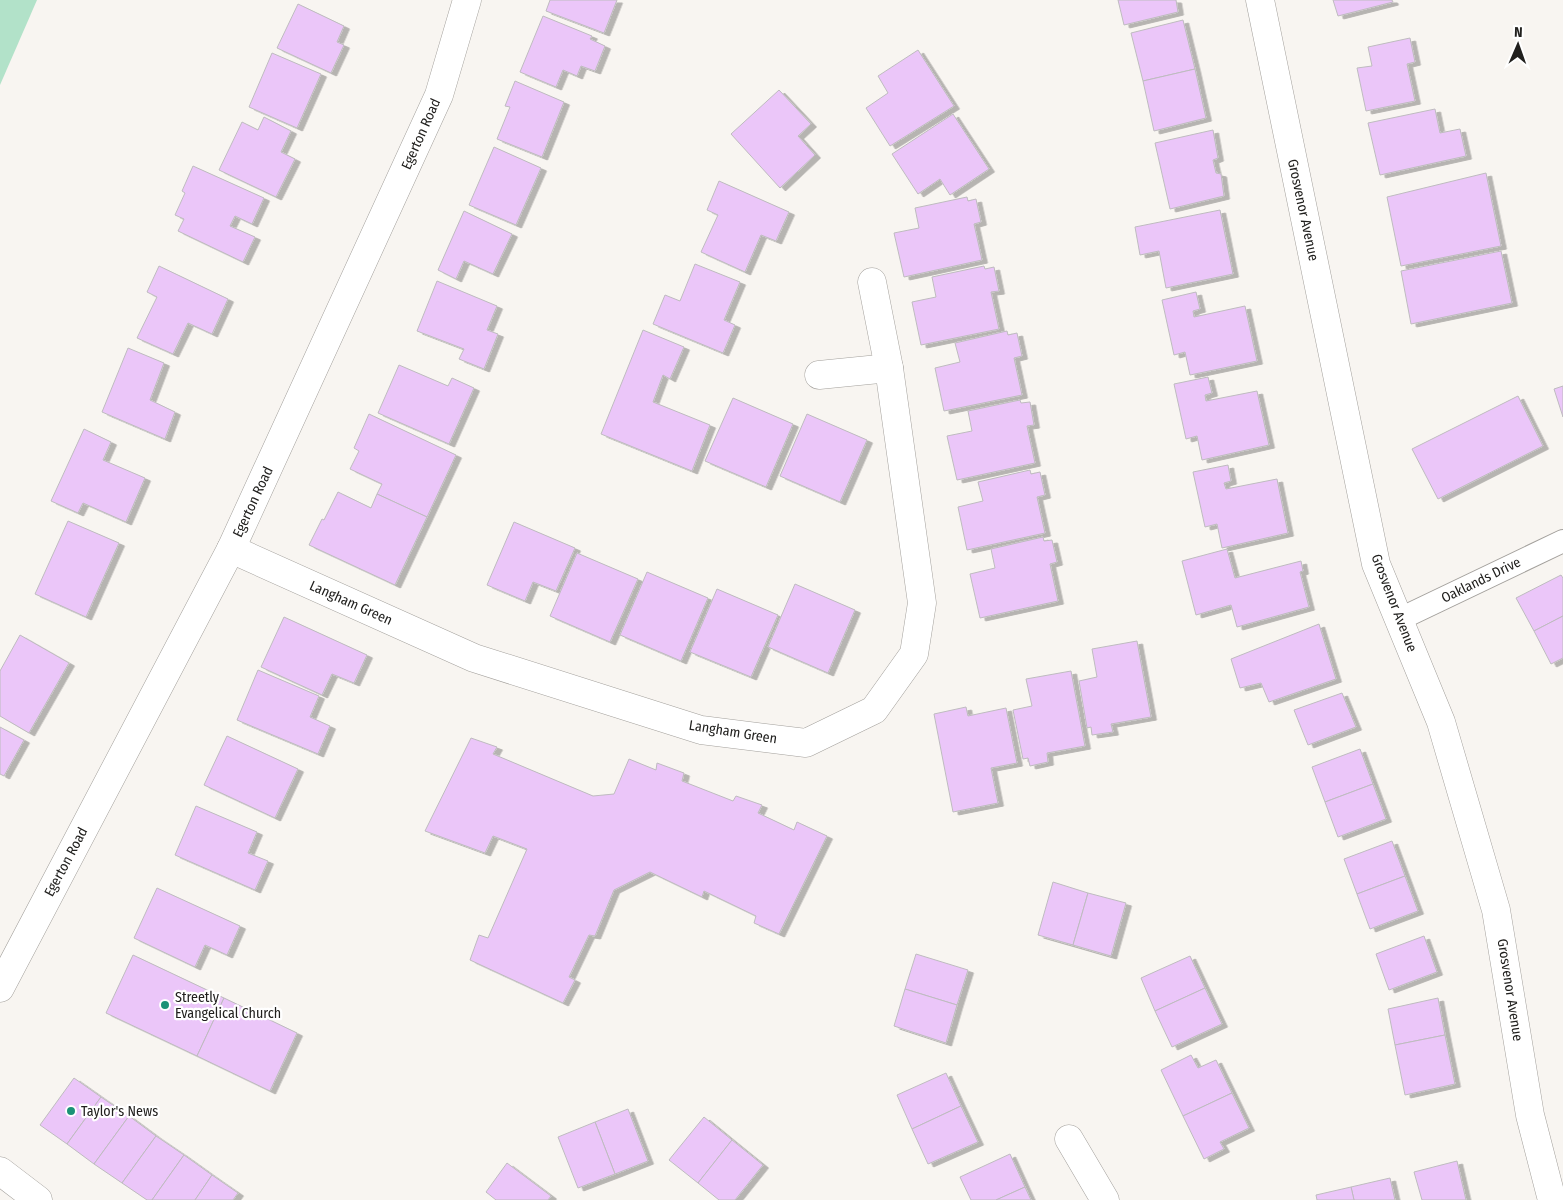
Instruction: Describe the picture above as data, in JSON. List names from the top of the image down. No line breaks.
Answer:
{"streets":{"street":["Egerton Road","Grosvenor Avenue","Langham Green"],"lane":["Oaklands Drive"]},"crossings":[["Egerton Road","Langham Green"],["Grosvenor Avenue","Oaklands Drive"]],"places":["Streetly Evangelical Church","Taylor's News"],"north":"top"}
